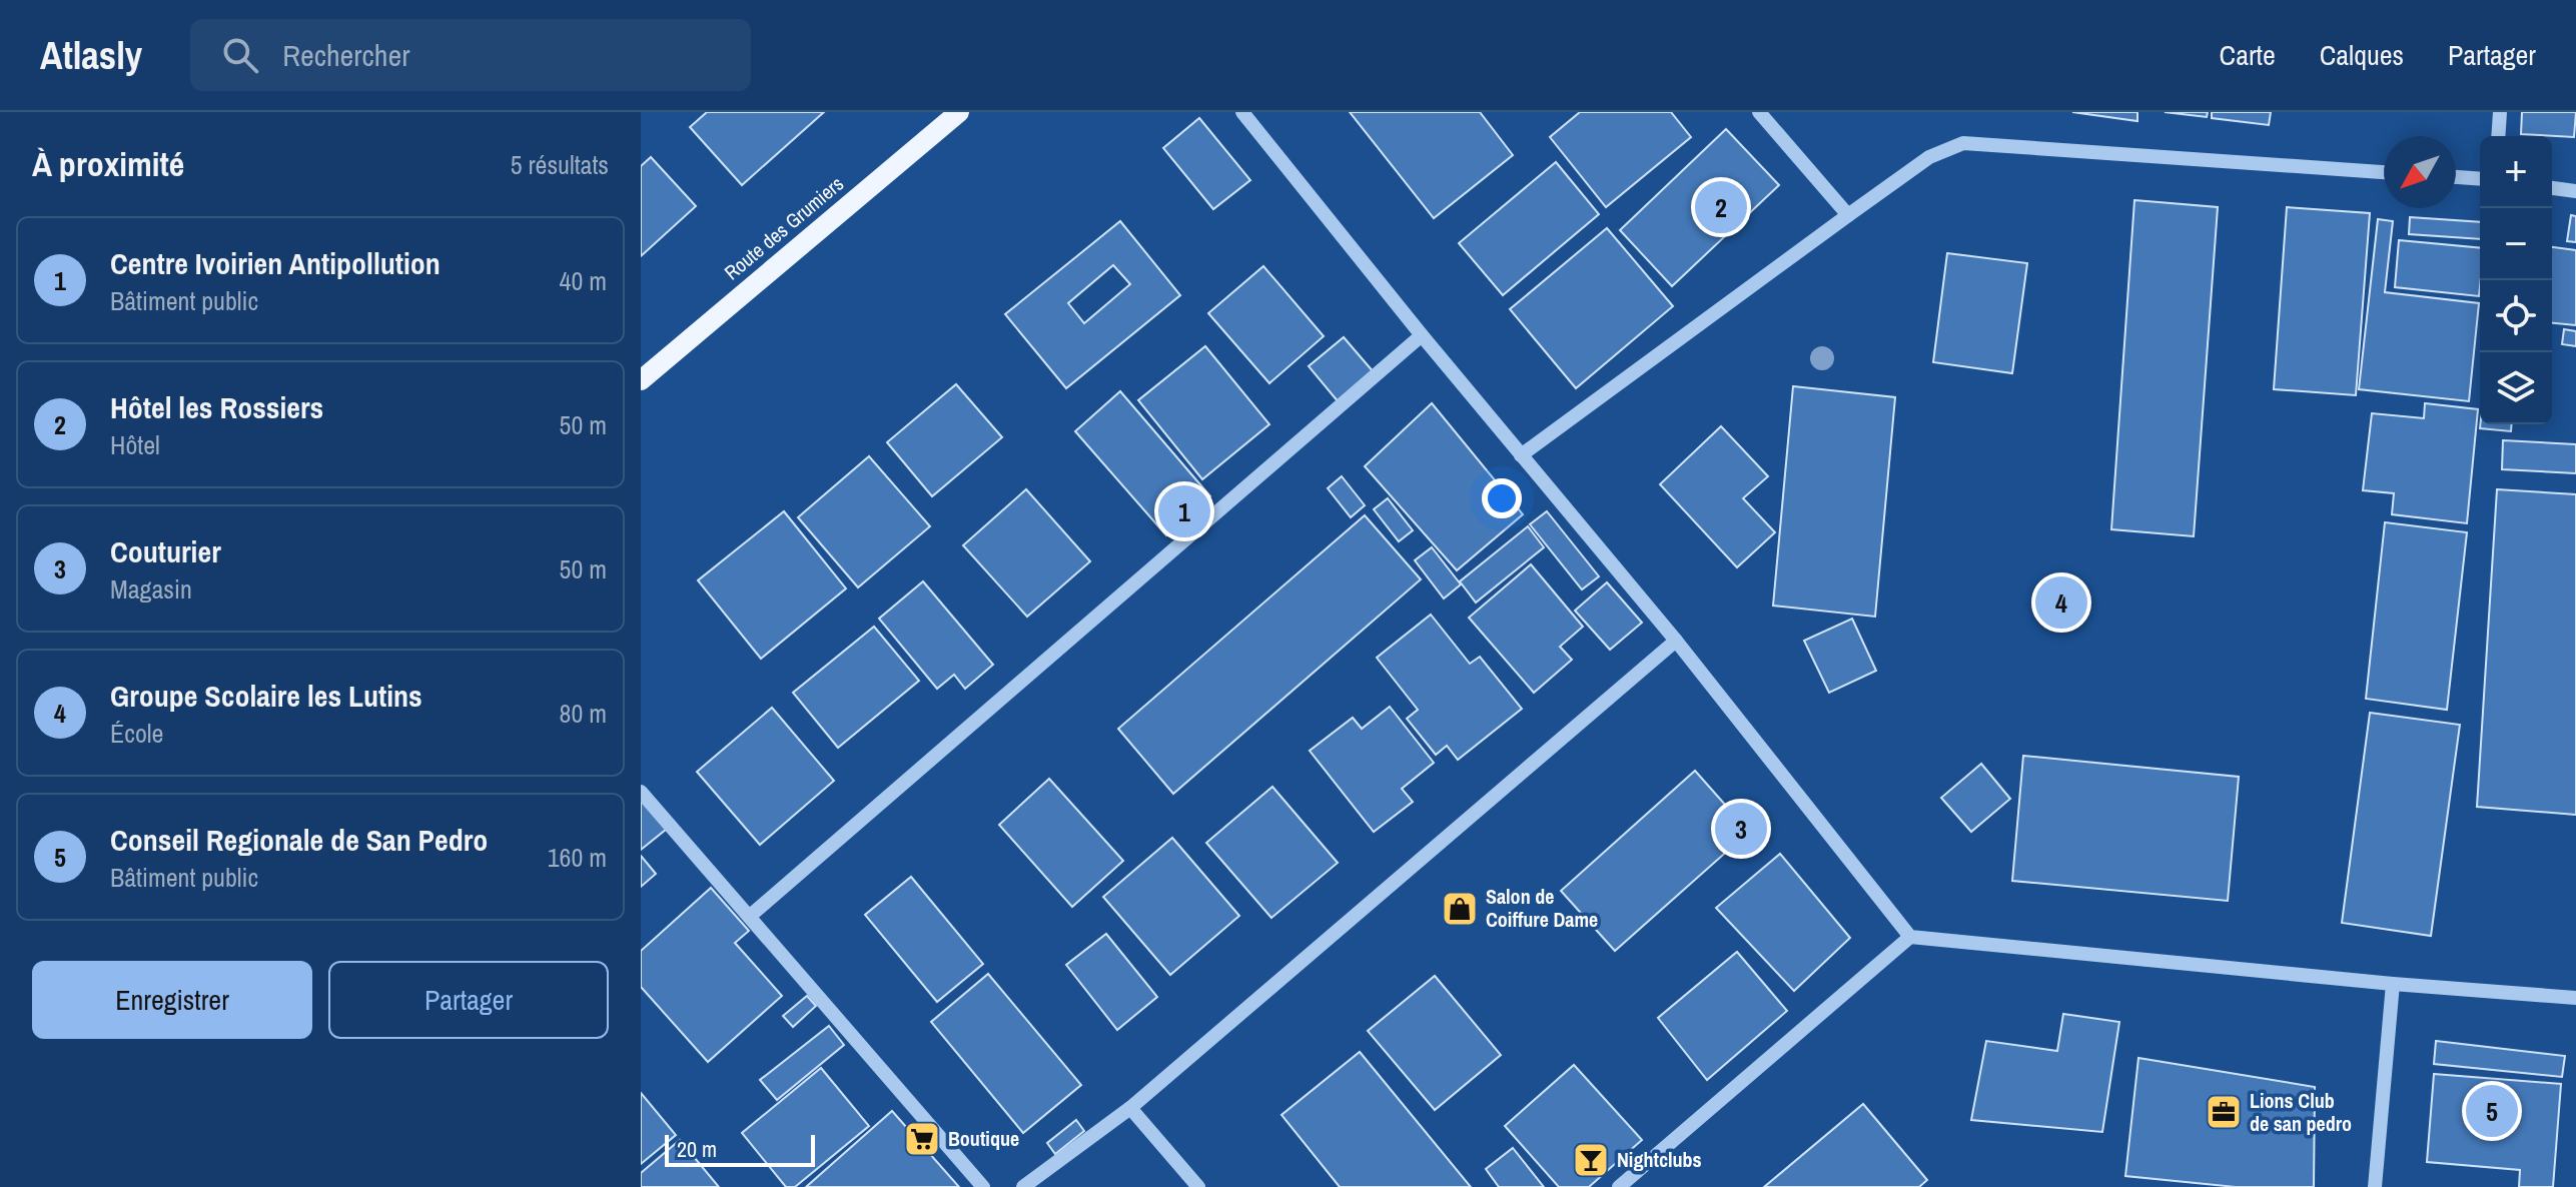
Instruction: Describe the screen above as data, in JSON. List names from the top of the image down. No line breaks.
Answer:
{"streets":{"main road":["Route des Grumiers"]},"places":{"shop":["Salon de Coiffure Dame"],"office":["Lions Club de san pedro"],"supermarket":["Boutique"],"bar":["Nightclubs"]},"scale_bar":"20 m","north":"bottom left","page":{"header":"Atlasly","search":"Rechercher","nav":["Carte","Calques","Partager"],"heading":["À proximité","5 résultats"],"map_buttons":["+","−"],"pins":["2","1","4","3","5"],"list":[{"mark":"1","name":"Centre Ivoirien Antipollution","note":"Bâtiment public","value":"40 m"},{"mark":"2","name":"Hôtel les Rossiers","note":"Hôtel","value":"50 m"},{"mark":"3","name":"Couturier","note":"Magasin","value":"50 m"},{"mark":"4","name":"Groupe Scolaire les Lutins","note":"École","value":"80 m"},{"mark":"5","name":"Conseil Regionale de San Pedro","note":"Bâtiment public","value":"160 m"}],"buttons":["Enregistrer","Partager"],"scale":"20 m"}}
